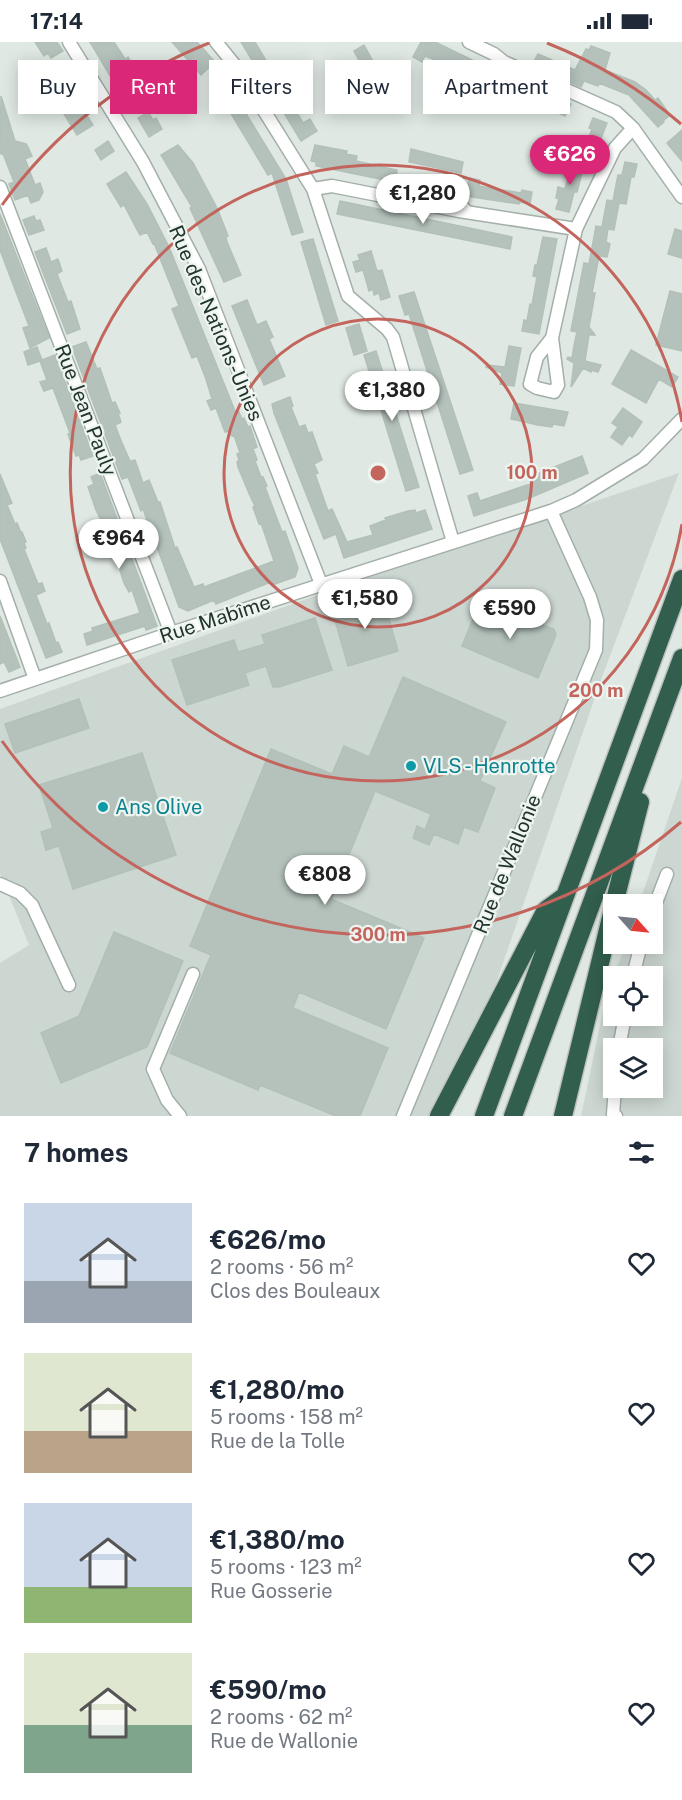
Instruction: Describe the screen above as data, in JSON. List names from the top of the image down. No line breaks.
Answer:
{"streets":{"street":["Rue des Nations-Unies","Rue Jean Pauly","Rue Mabîme","Rue de Wallonie"]},"crossings":[["Rue des Nations-Unies","Rue Mabîme"],["Rue Jean Pauly","Rue Mabîme"],["Rue Mabîme","Rue de Wallonie"]],"places":["VLS - Henrotte","Ans Olive"],"north":"bottom right","page":{"status":"17:14","chip":["Buy","Rent","Filters","New","Apartment"],"price":["€626","€1,280","€1,380","€964","€1,580","€590","€808"],"heading":"7 homes","list":[{"name":"€626/mo","note":"2 rooms · 56 m² · Clos des Bouleaux"},{"name":"€1,280/mo","note":"5 rooms · 158 m² · Rue de la Tolle"},{"name":"€1,380/mo","note":"5 rooms · 123 m² · Rue Gosserie"},{"name":"€590/mo","note":"2 rooms · 62 m² · Rue de Wallonie"}]},"rings":["100 m","200 m","300 m"]}
